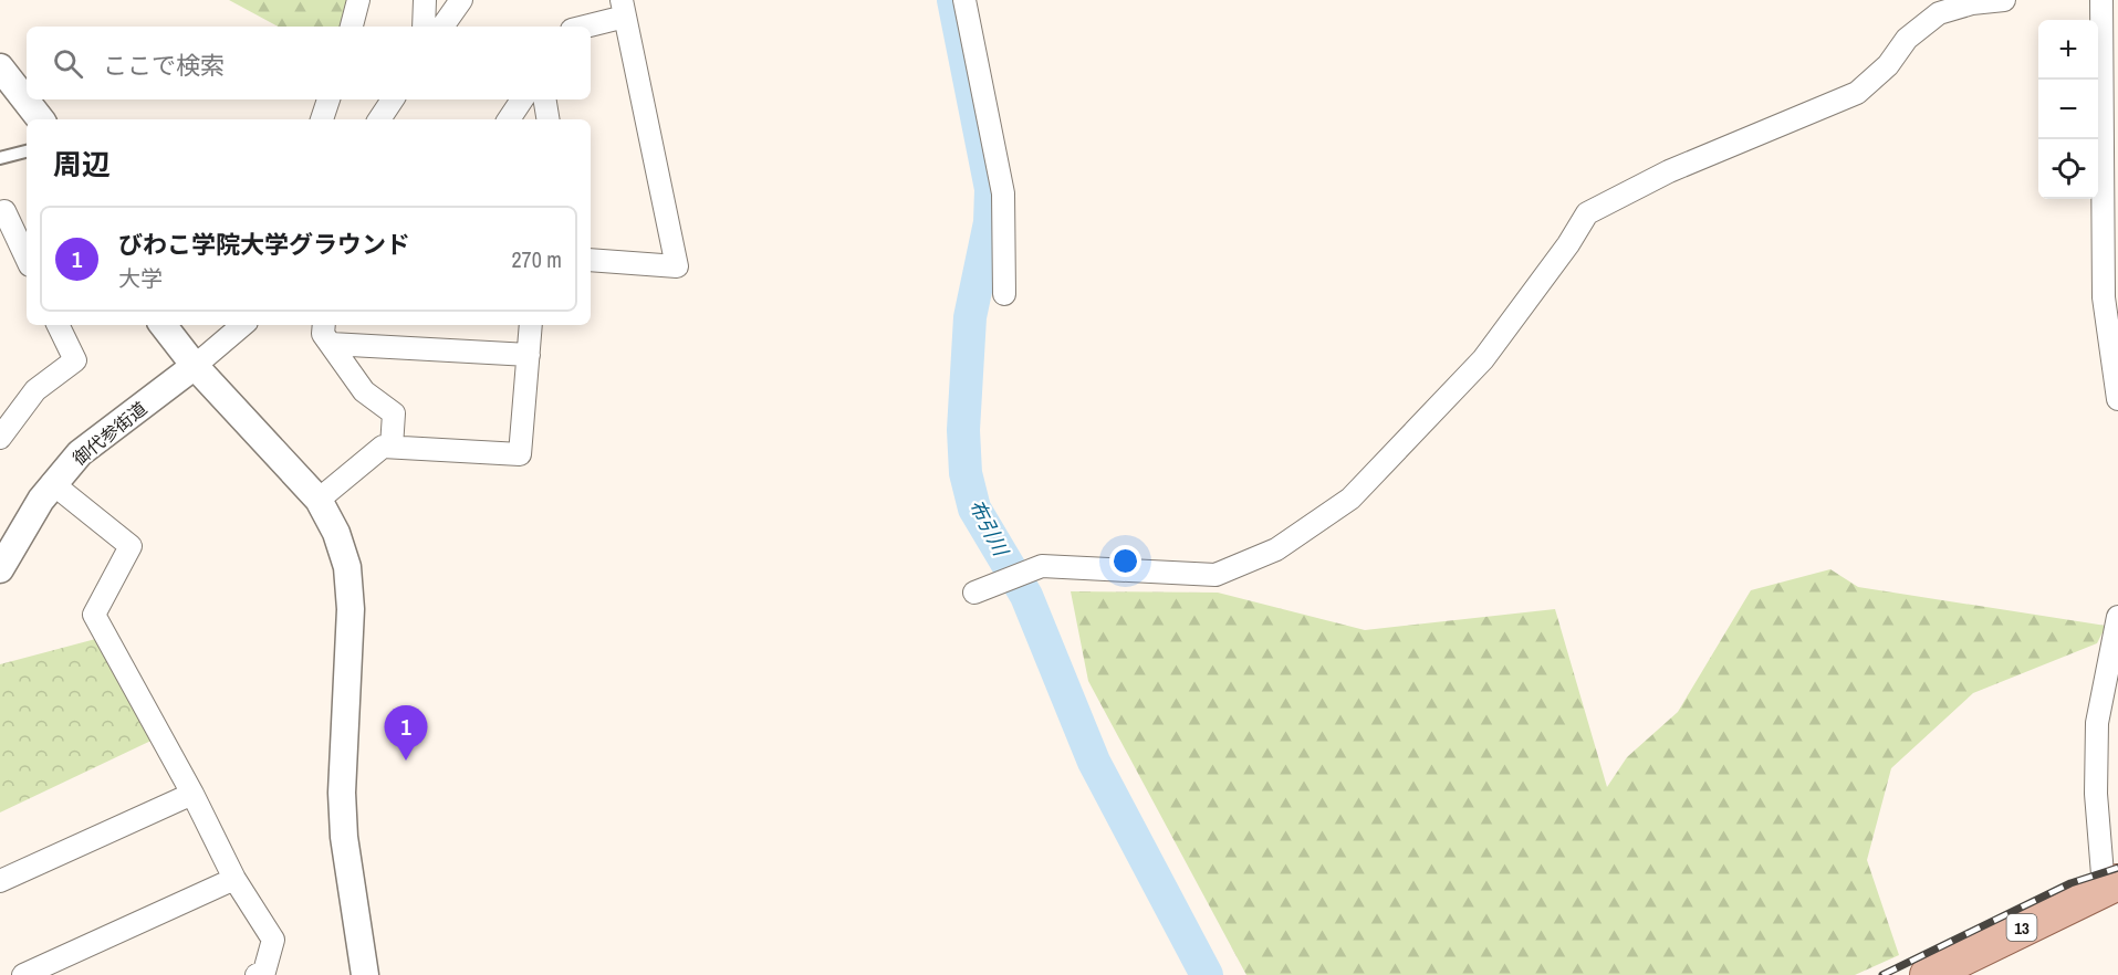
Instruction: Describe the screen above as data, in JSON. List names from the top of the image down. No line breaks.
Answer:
{"streets":{"main road":["13"],"street":["御代参街道"]},"water":["布引川"],"page":{"map_buttons":["+","−"],"search":"ここで検索","heading":"周辺","list":[{"mark":"1","name":"びわこ学院大学グラウンド","note":"大学","value":"270 m"}],"pins":"1"}}
